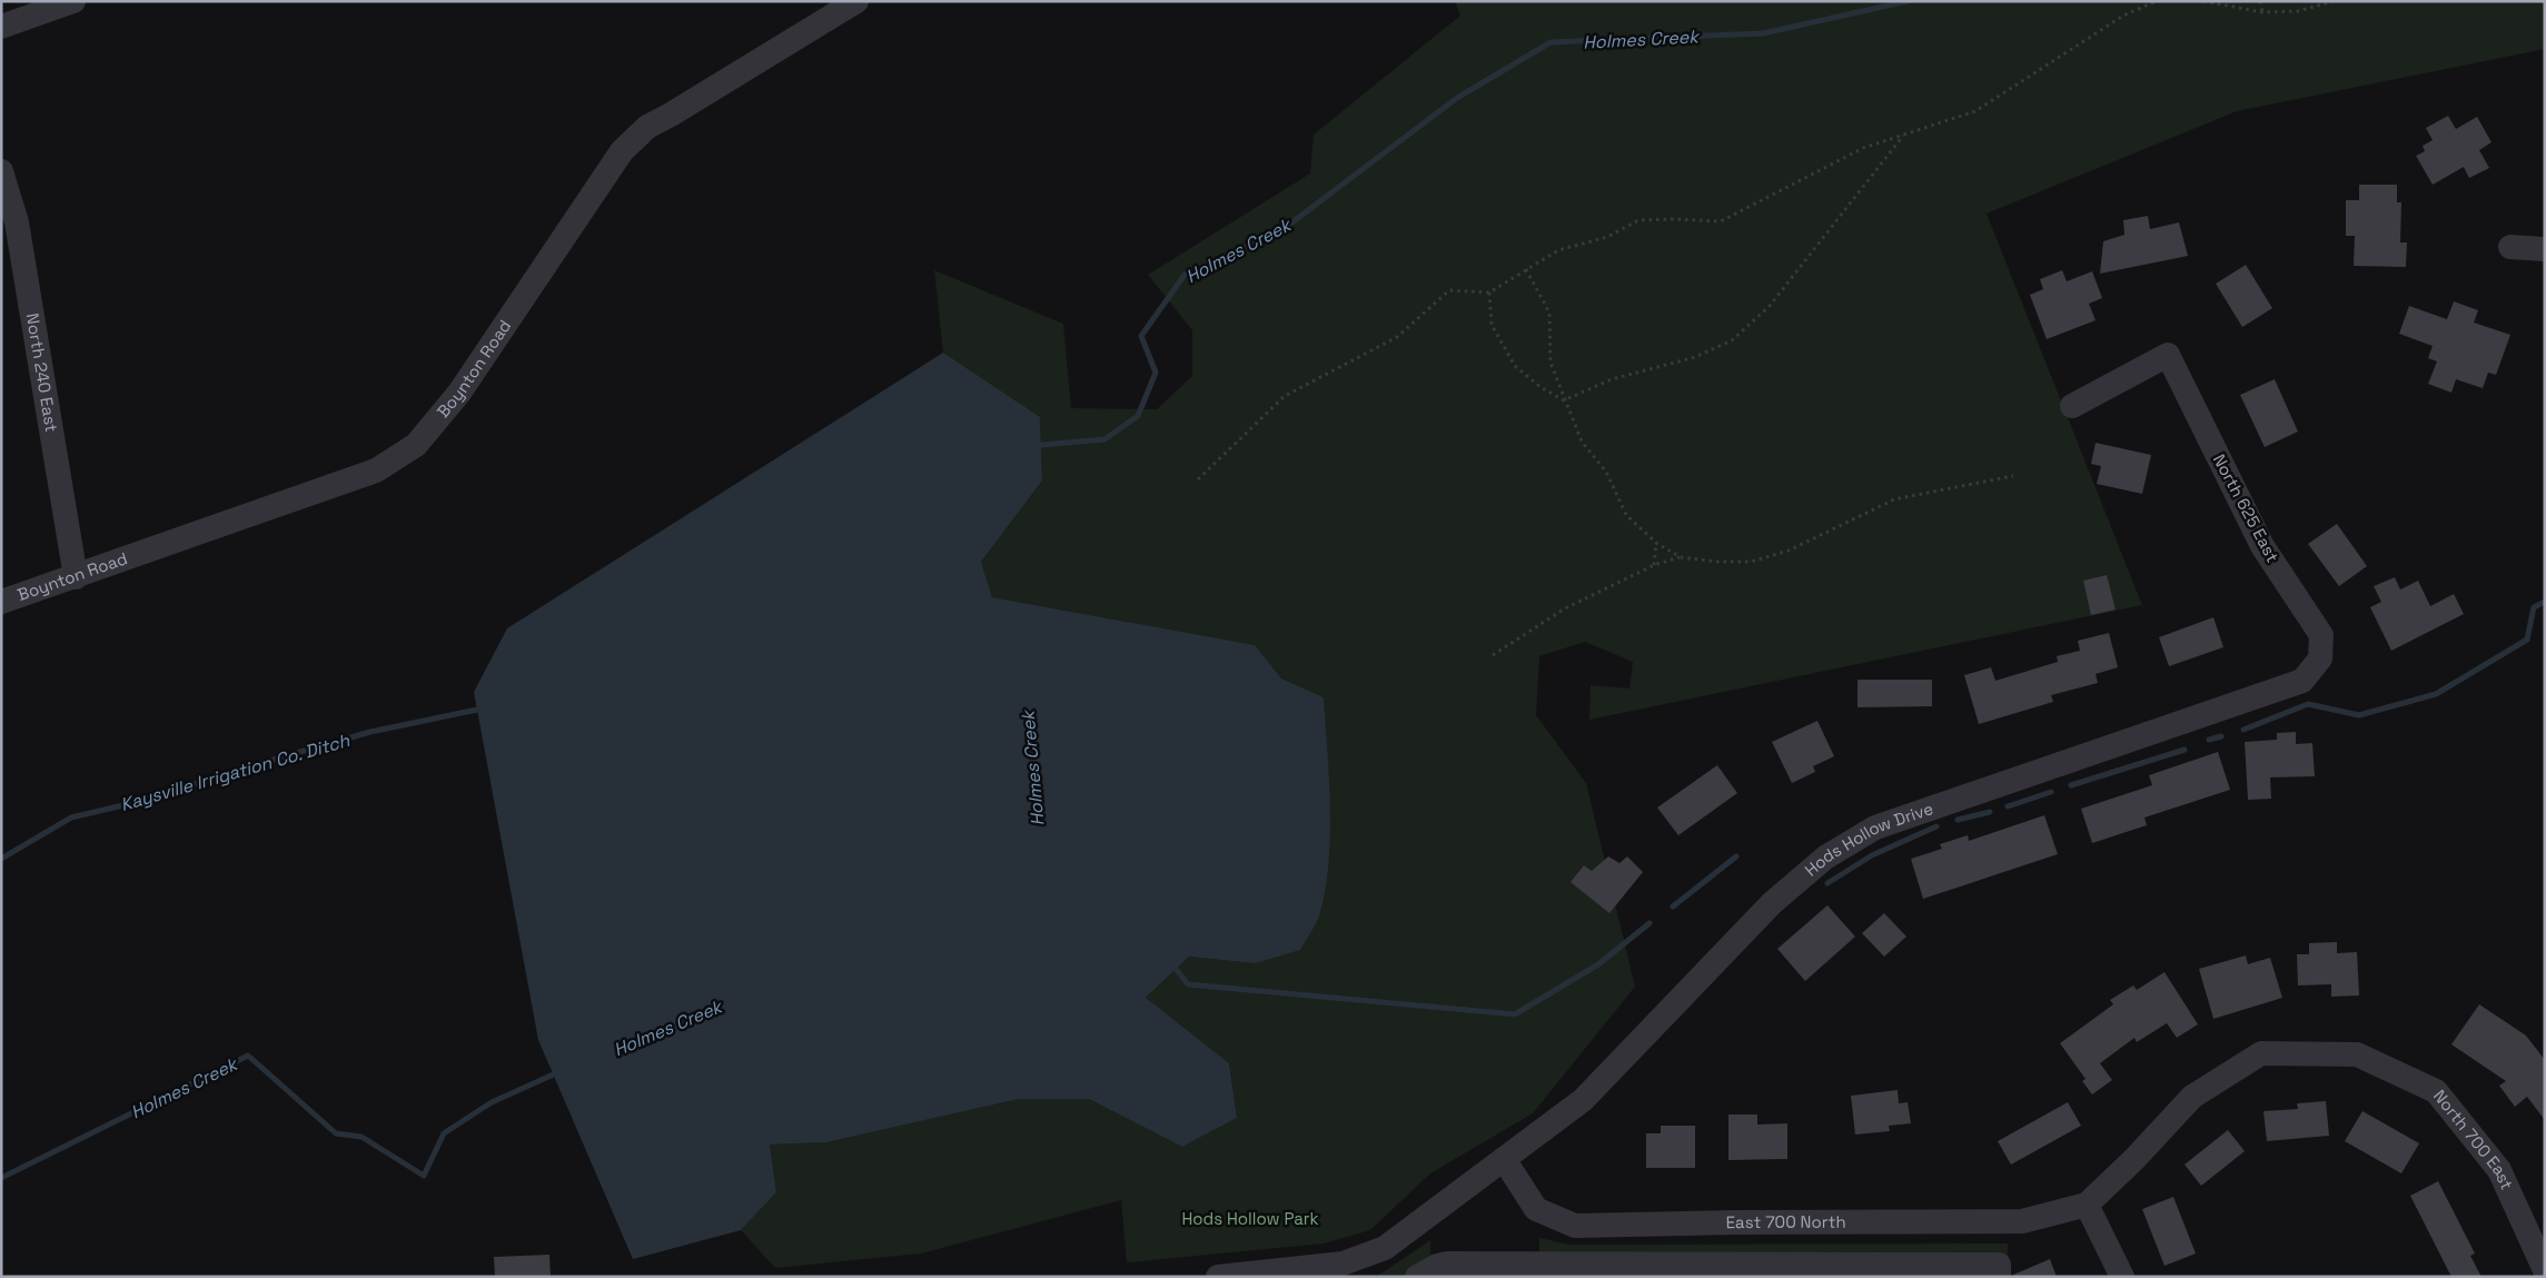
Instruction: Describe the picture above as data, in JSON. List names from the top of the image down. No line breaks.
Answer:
{"streets":{"street":["Boynton Road","North 240 East","North 625 East","Hods Hollow Drive","North 700 East","East 700 North"]},"crossings":[["Boynton Road","North 240 East"],["North 625 East","Hods Hollow Drive"],["Hods Hollow Drive","East 700 North"],["North 700 East","East 700 North"]],"water":["Holmes Creek","Kaysville Irrigation Co. Ditch"],"parks":["Hods Hollow Park"]}
